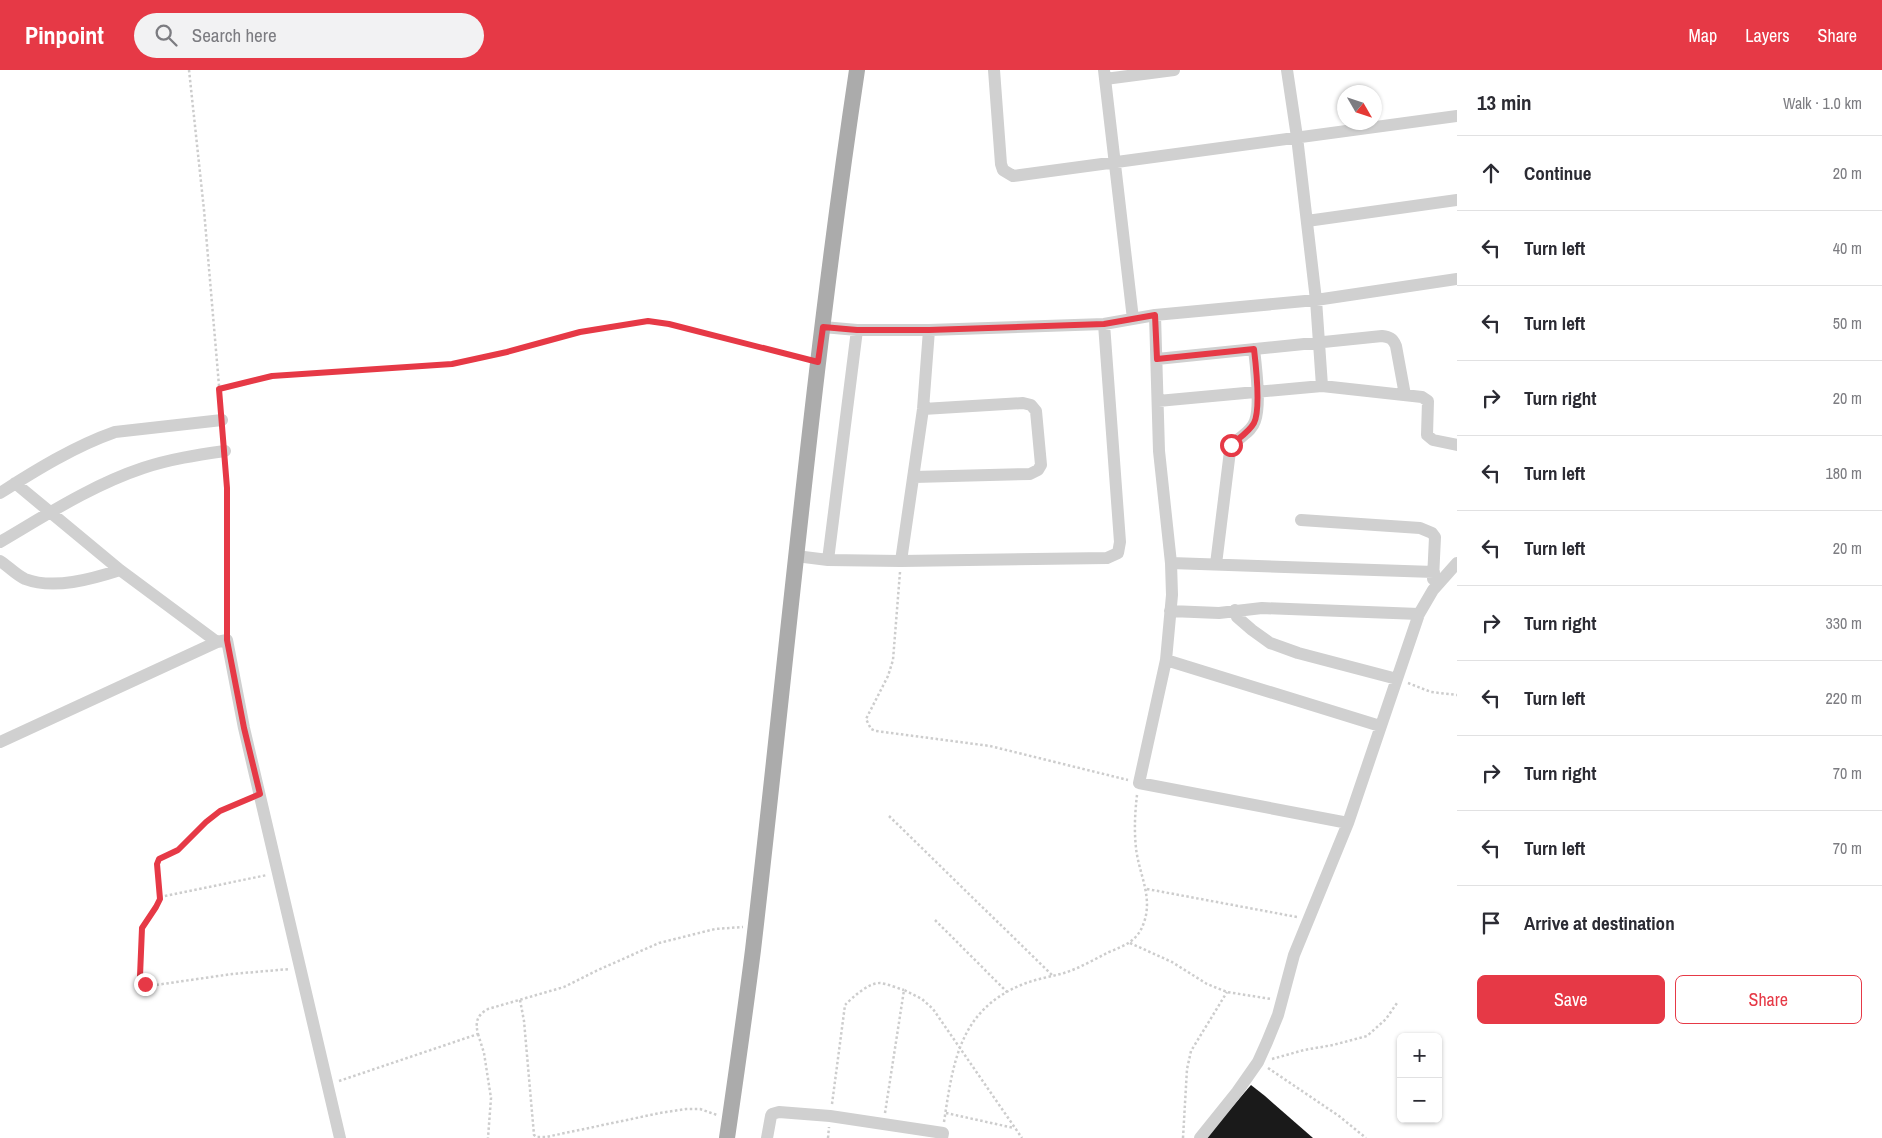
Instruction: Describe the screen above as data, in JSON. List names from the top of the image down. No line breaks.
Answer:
{"north":"bottom right","page":{"header":"Pinpoint","search":"Search here","nav":["Map","Layers","Share"],"heading":["13 min","Walk · 1.0 km"],"list":[["Continue","20 m"],["Turn left","40 m"],["Turn left","50 m"],["Turn right","20 m"],["Turn left","180 m"],["Turn left","20 m"],["Turn right","330 m"],["Turn left","220 m"],["Turn right","70 m"],["Turn left","70 m"],"Arrive at destination"],"buttons":["Save","Share"],"map_buttons":["+","−"]}}
